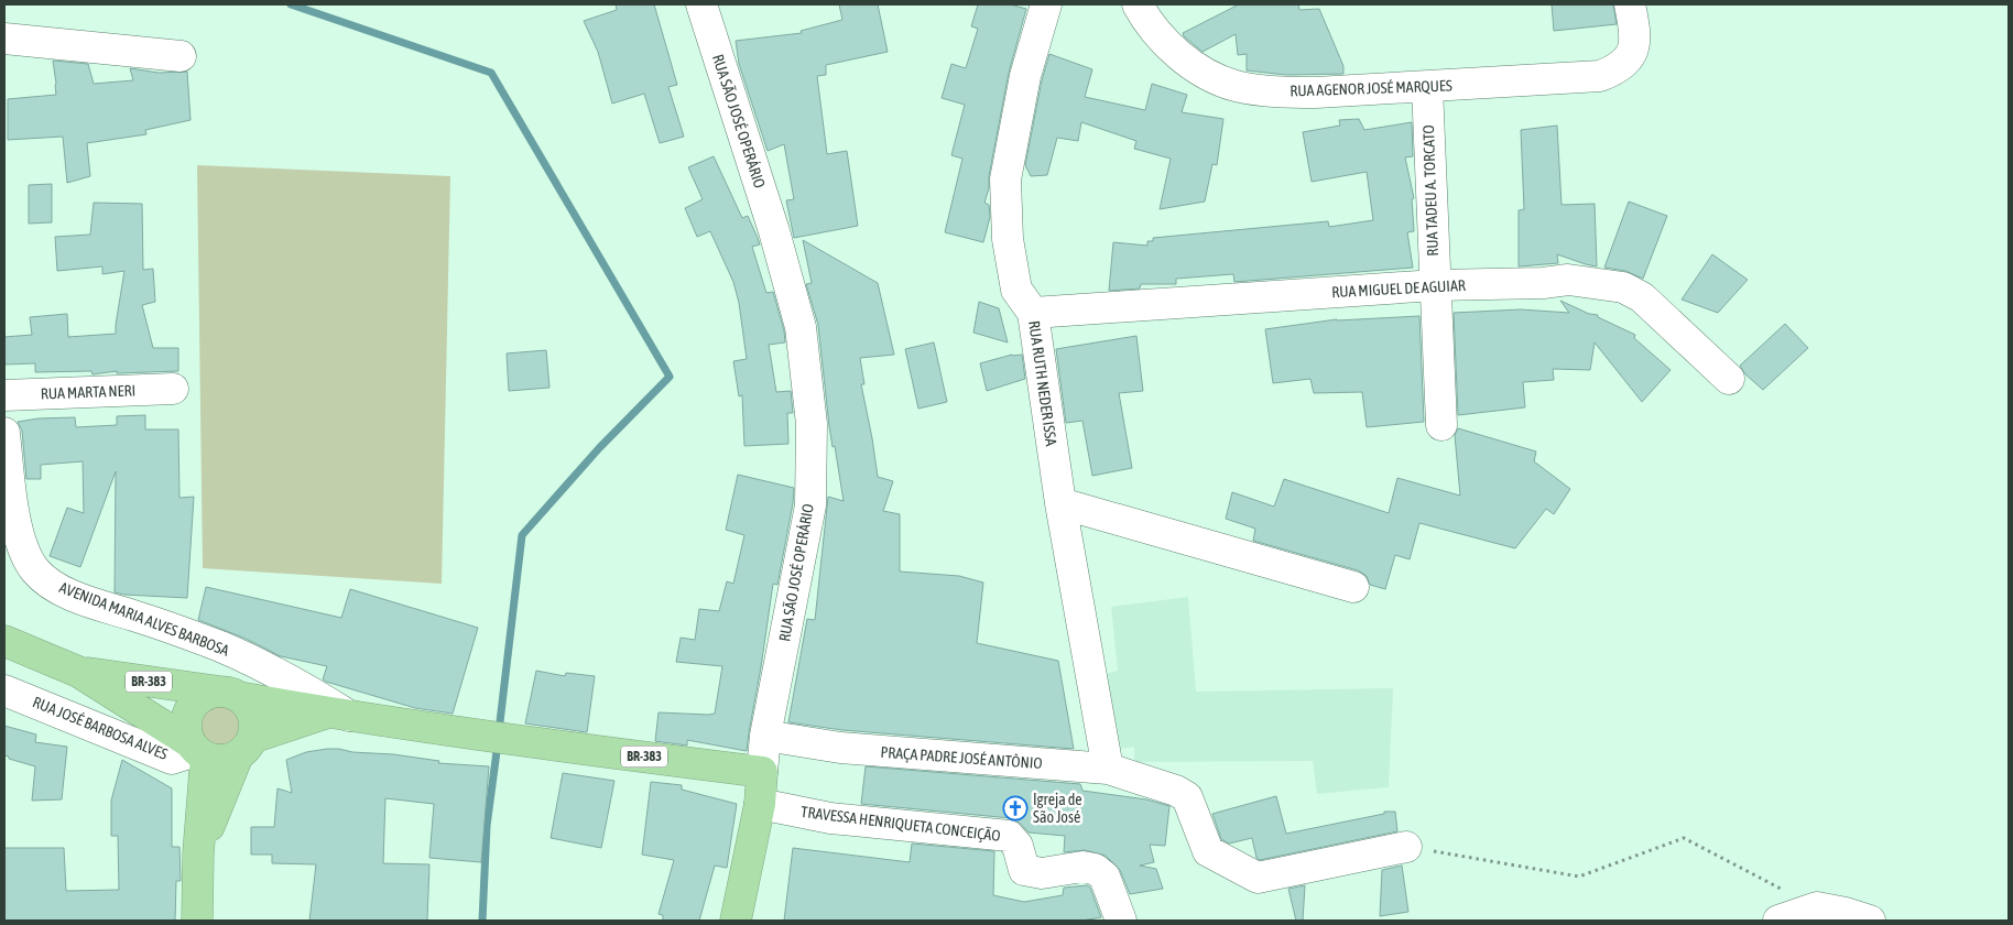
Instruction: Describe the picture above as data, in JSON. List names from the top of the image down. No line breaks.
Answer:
{"streets":{"highway":["RUA SÃO JOSÉ OPERÁRIO","AVENIDA MARIA ALVES BARBOSA","BR-383"],"street":["RUA AGENOR JOSÉ MARQUES","RUA TADEU A. TORCATO","RUA MIGUEL DE AGUIAR","RUA RUTH NEDER ISSA","RUA MARTA NERI","RUA JOSÉ BARBOSA ALVES","PRAÇA PADRE JOSÉ ANTÔNIO","TRAVESSA HENRIQUETA CONCEIÇÃO"]},"crossings":[["RUA AGENOR JOSÉ MARQUES","RUA TADEU A. TORCATO"],["RUA SÃO JOSÉ OPERÁRIO","AVENIDA MARIA ALVES BARBOSA"],["RUA SÃO JOSÉ OPERÁRIO","PRAÇA PADRE JOSÉ ANTÔNIO"],["RUA SÃO JOSÉ OPERÁRIO","TRAVESSA HENRIQUETA CONCEIÇÃO"],["RUA TADEU A. TORCATO","RUA MIGUEL DE AGUIAR"],["RUA MIGUEL DE AGUIAR","RUA RUTH NEDER ISSA"],["RUA RUTH NEDER ISSA","PRAÇA PADRE JOSÉ ANTÔNIO"],["AVENIDA MARIA ALVES BARBOSA","BR-383"],["AVENIDA MARIA ALVES BARBOSA","RUA JOSÉ BARBOSA ALVES"],["BR-383","RUA JOSÉ BARBOSA ALVES"]],"places":{"church":["Igreja de São José"]}}
